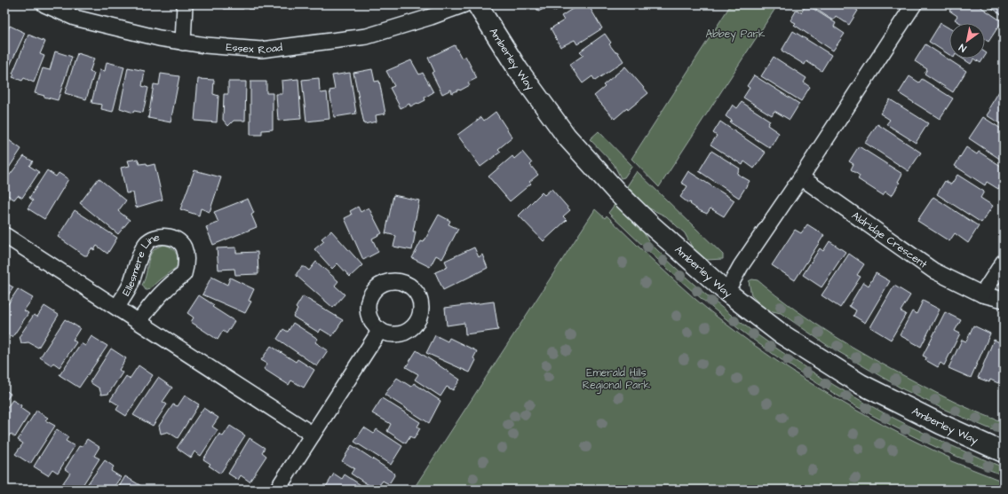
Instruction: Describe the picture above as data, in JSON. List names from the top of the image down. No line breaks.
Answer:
{"streets":{"street":["Essex Road","Amberley Way","Aldridge Crescent","Ellesmere Line"]},"parks":["Abbey Park","Emerald Hills Regional Park"],"north":"bottom left"}
